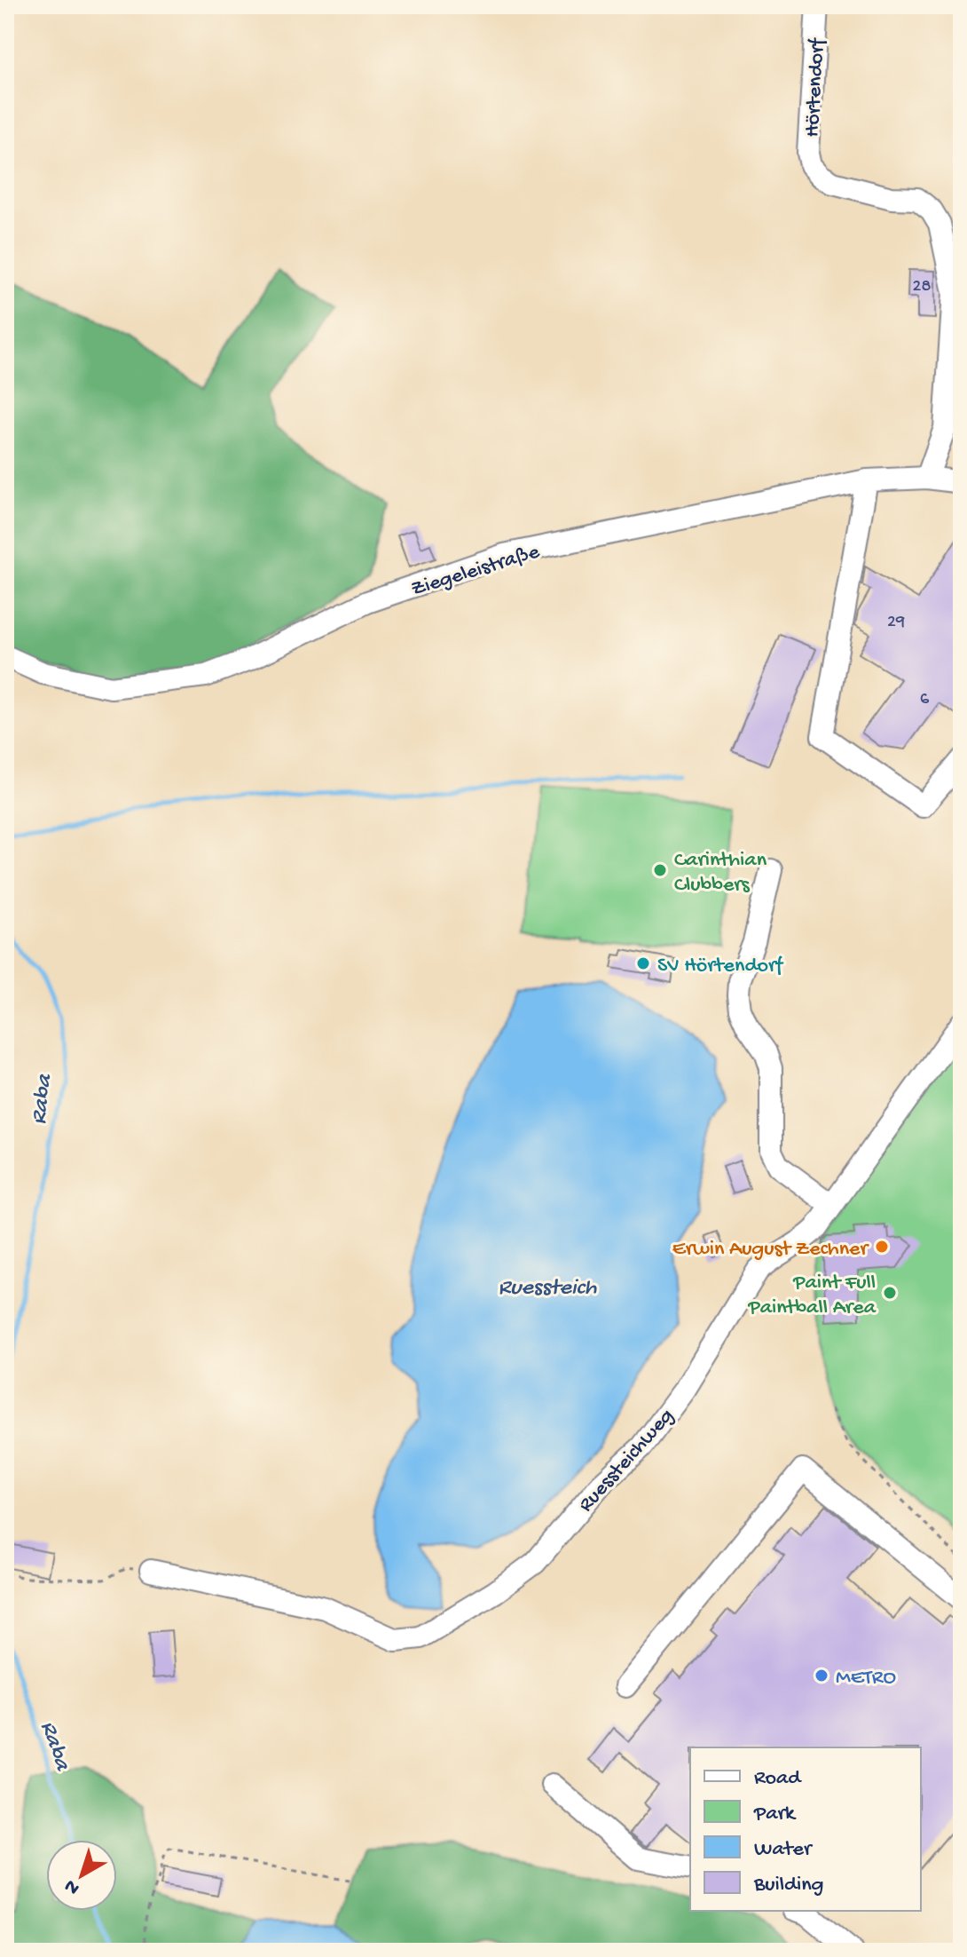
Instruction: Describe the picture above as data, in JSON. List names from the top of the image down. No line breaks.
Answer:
{"streets":{"street":["Hörtendorf","Ziegeleistraße","Ruessteichweg"]},"water":["Raba","Ruessteich"],"places":["Carinthian Clubbers","SV Hörtendorf","Erwin August Zechner","Paint Full Paintball Area","METRO"],"house_numbers":["28","29","6"],"legend":["Road","Park","Water","Building"],"north":"bottom left"}
